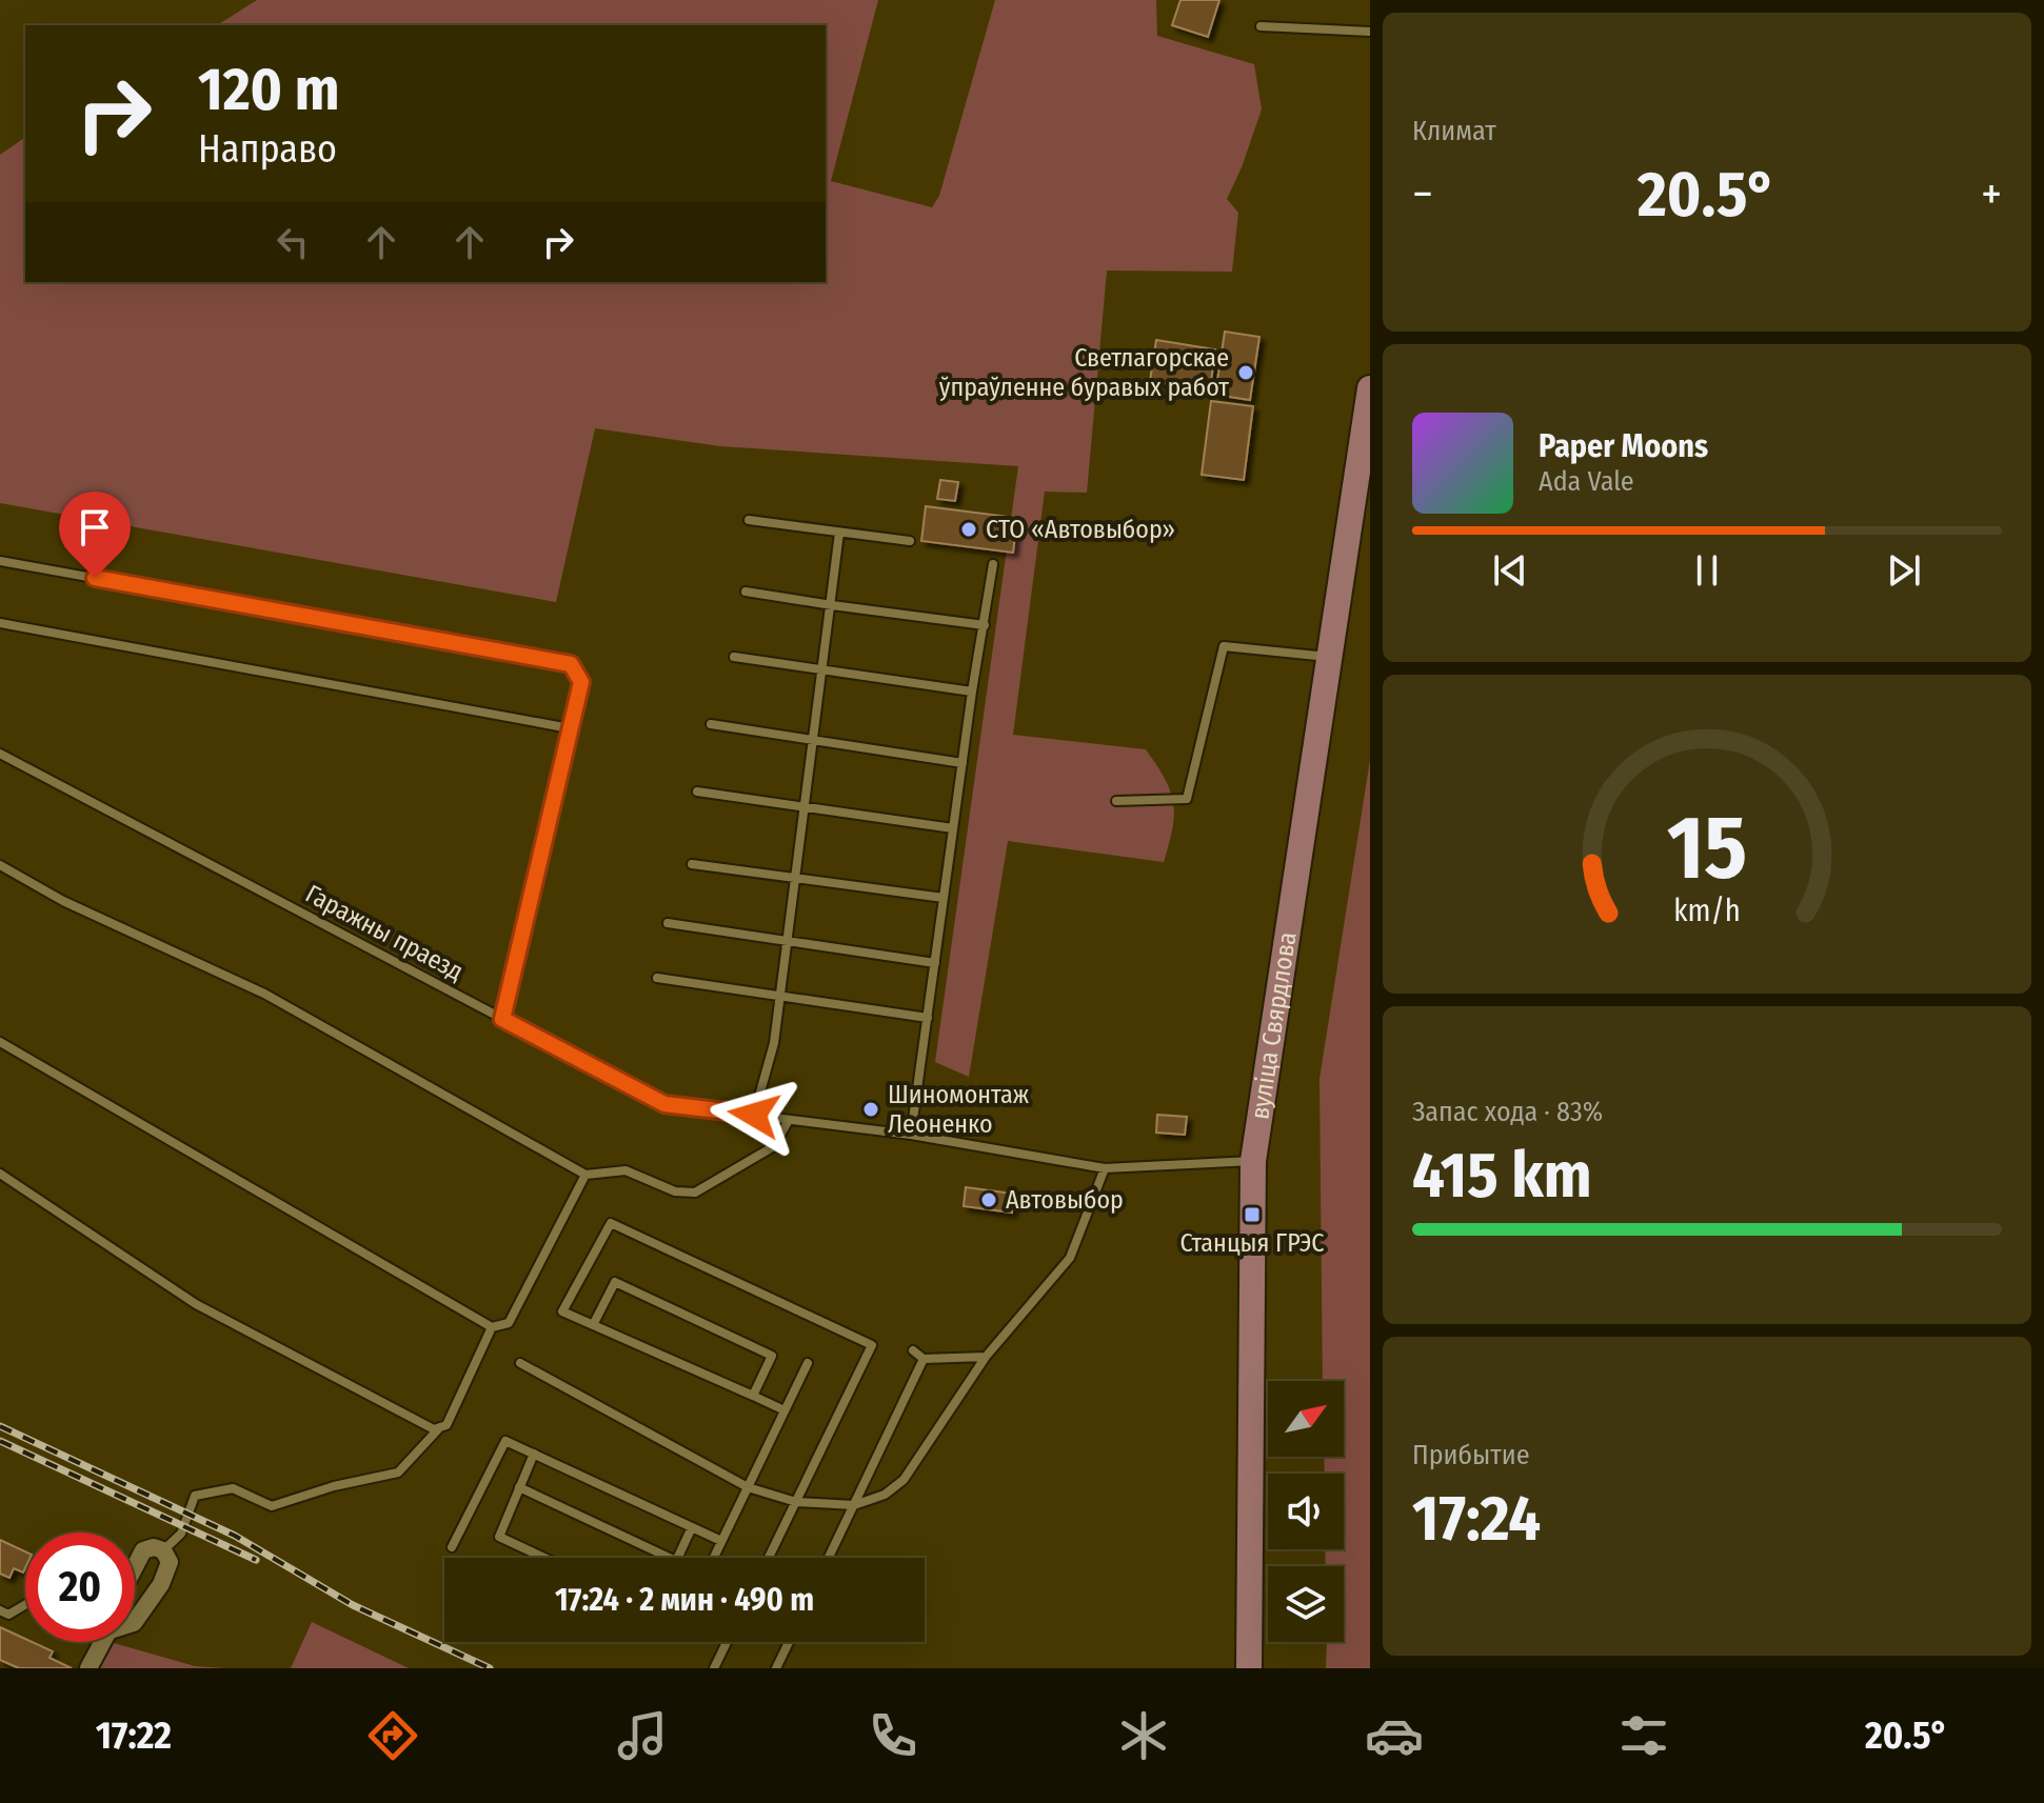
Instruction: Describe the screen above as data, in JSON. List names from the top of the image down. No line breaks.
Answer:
{"streets":{"main road":["вуліца Свярдлова"],"lane":["Гаражны праезд"]},"crossings":[["Гаражны праезд","вуліца Свярдлова"]],"places":{"other":["Светлагорскае ўпраўленне буравых работ","СТО «Автовыбор»","Шиномонтаж Леоненко","Автовыбор"],"transit":["Станцыя ГРЭС"]},"north":"top right","page":{"tile":["Климат",["Запас хода · 83%","415 km"],["Прибытие","17:24"]],"turn":["120 m","Направо"],"heat":["−","20.5°","+"],"song":["Paper Moons","Ada Vale"],"limit":"20","trip":"17:24 · 2 мин · 490 m","tabs":["17:22","20.5°"],"gauge":["15","km/h"]}}
